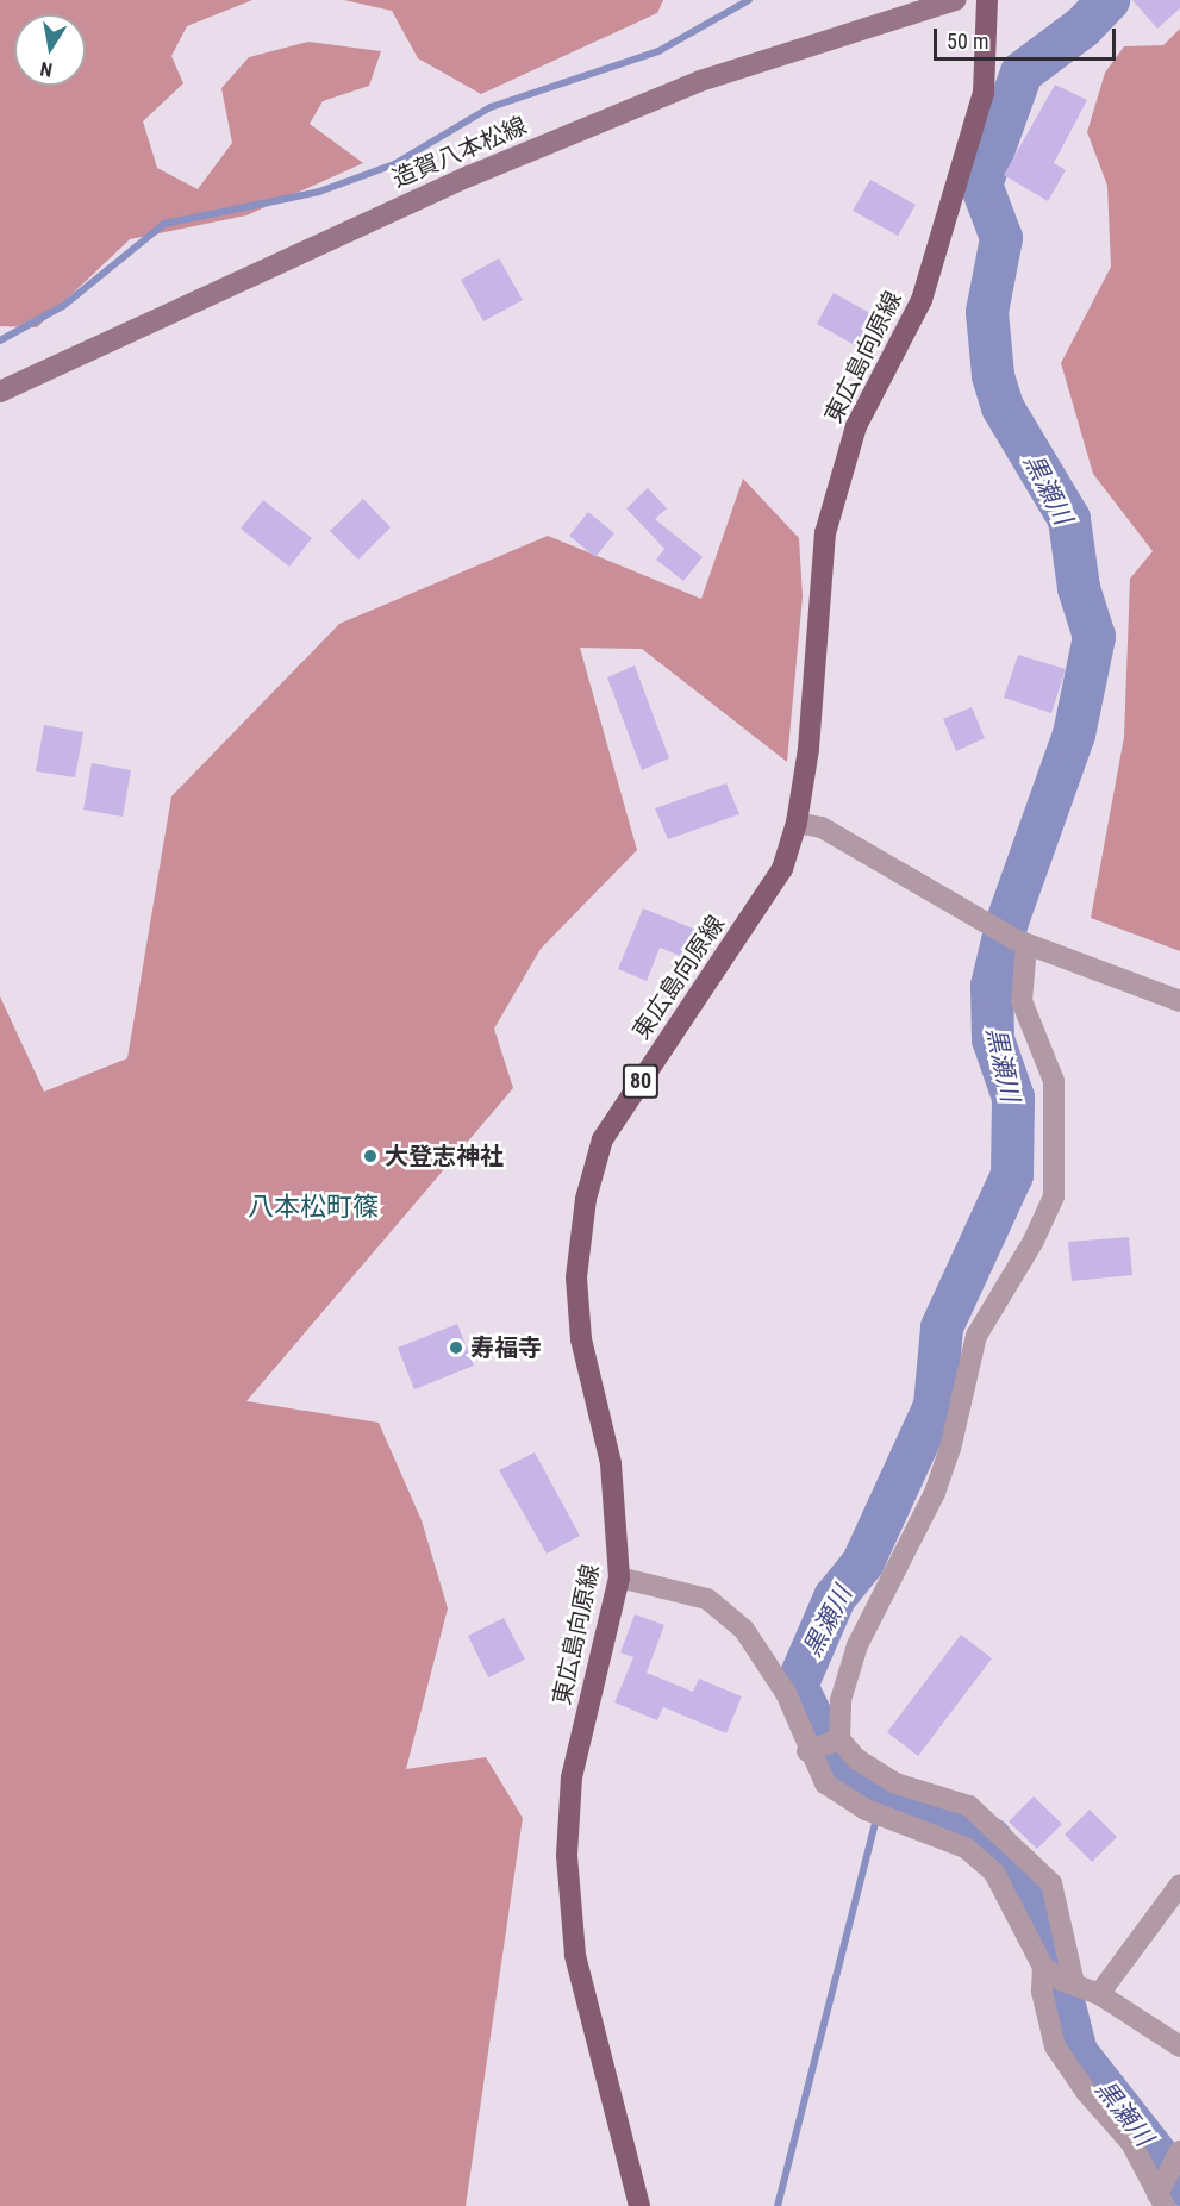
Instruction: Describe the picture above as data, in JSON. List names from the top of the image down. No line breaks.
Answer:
{"streets":{"main road":["造賀八本松線","東広島向原線","80"]},"districts":["八本松町篠"],"water":["黒瀬川"],"places":["大登志神社","寿福寺"],"scale_bar":"50 m","north":"bottom"}
